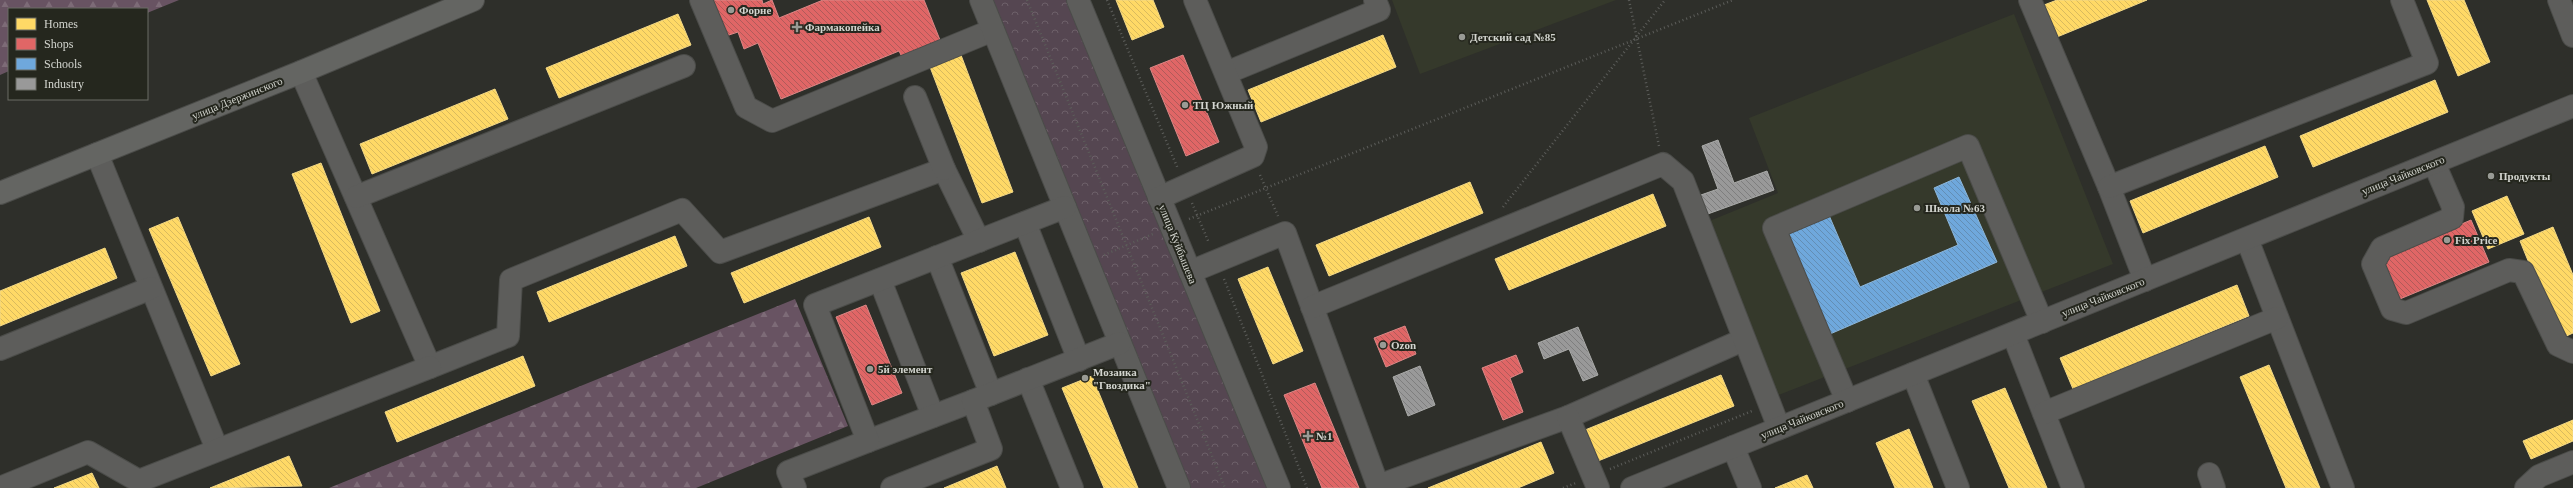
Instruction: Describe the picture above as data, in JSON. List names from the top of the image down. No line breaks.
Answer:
{"streets":{"main road":["улица Дзержинского"],"street":["улица Чайковского","улица Куйбышева"]},"places":{"other":["Форне","Детский сад №85","ТЦ Южный","Продукты","Школа №63","Fix Price","Ozon","5й элемент","Мозаика \"Гвоздика\""],"health":["Фармакопейка","№1"]},"legend":["Homes","Shops","Schools","Industry"]}
